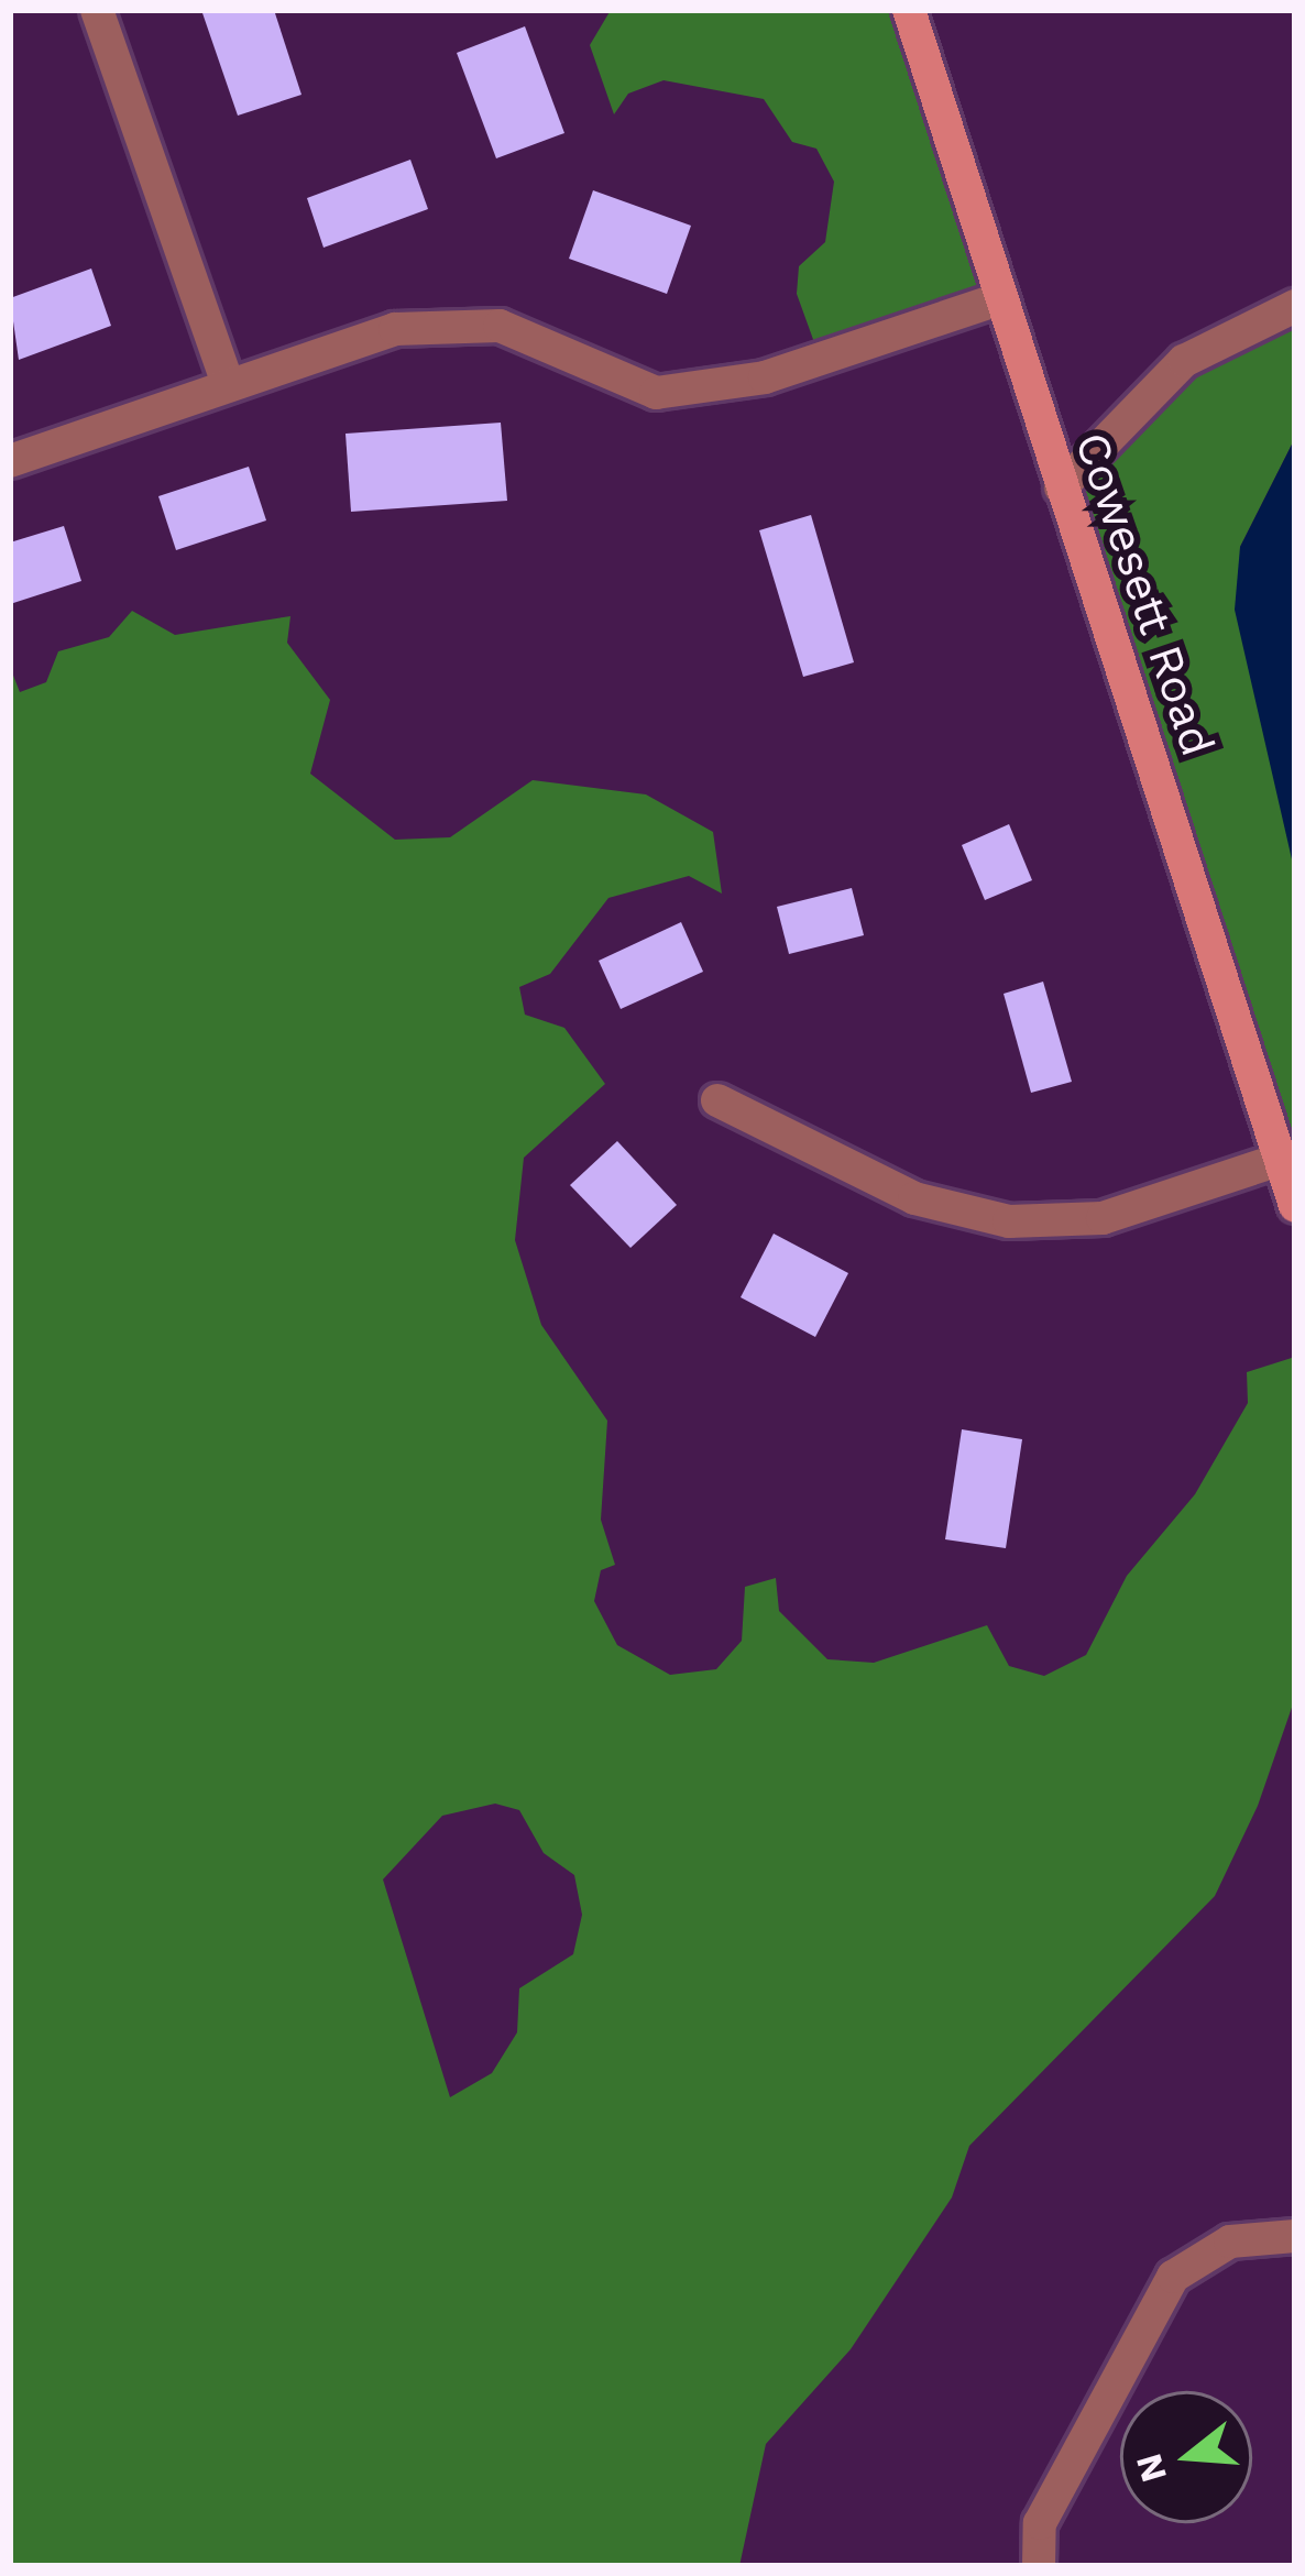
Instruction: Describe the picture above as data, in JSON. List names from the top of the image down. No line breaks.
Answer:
{"streets":{"main road":["Cowesett Road"]},"north":"left"}
